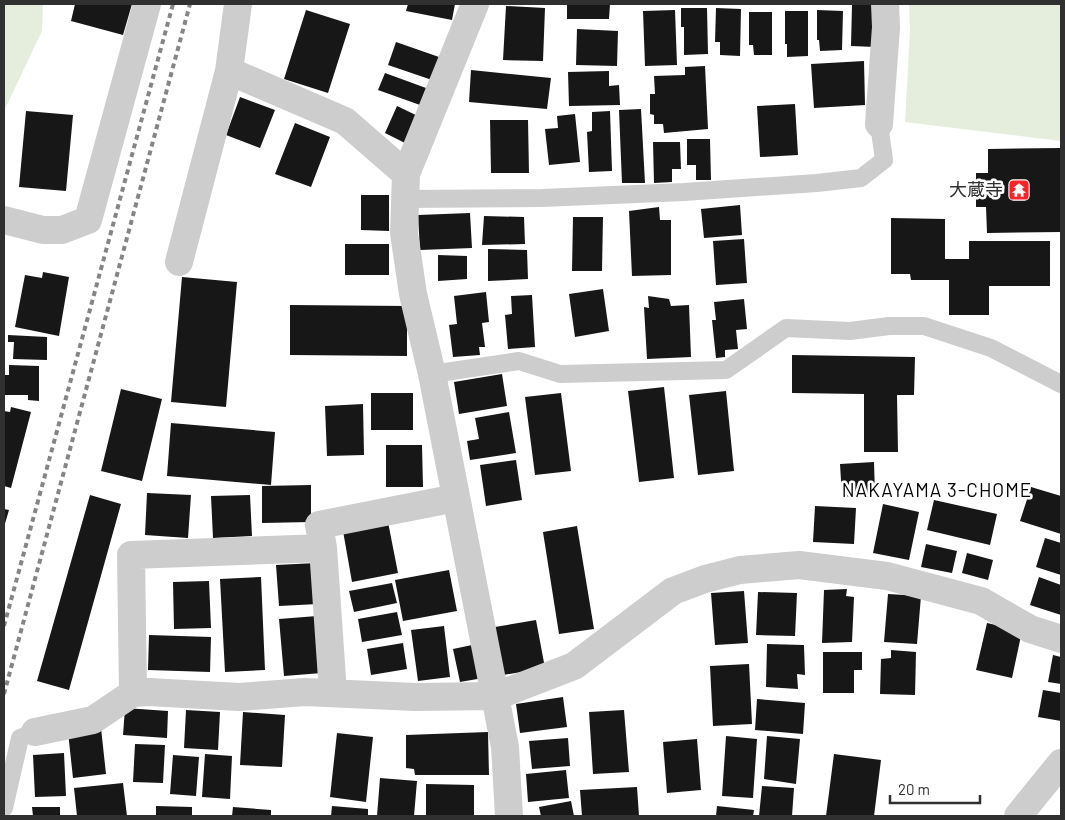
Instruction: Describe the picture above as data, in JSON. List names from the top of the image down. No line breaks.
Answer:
{"districts":["NAKAYAMA 3-CHOME"],"places":{"temple":["大蔵寺"]},"scale_bar":"20 m"}
